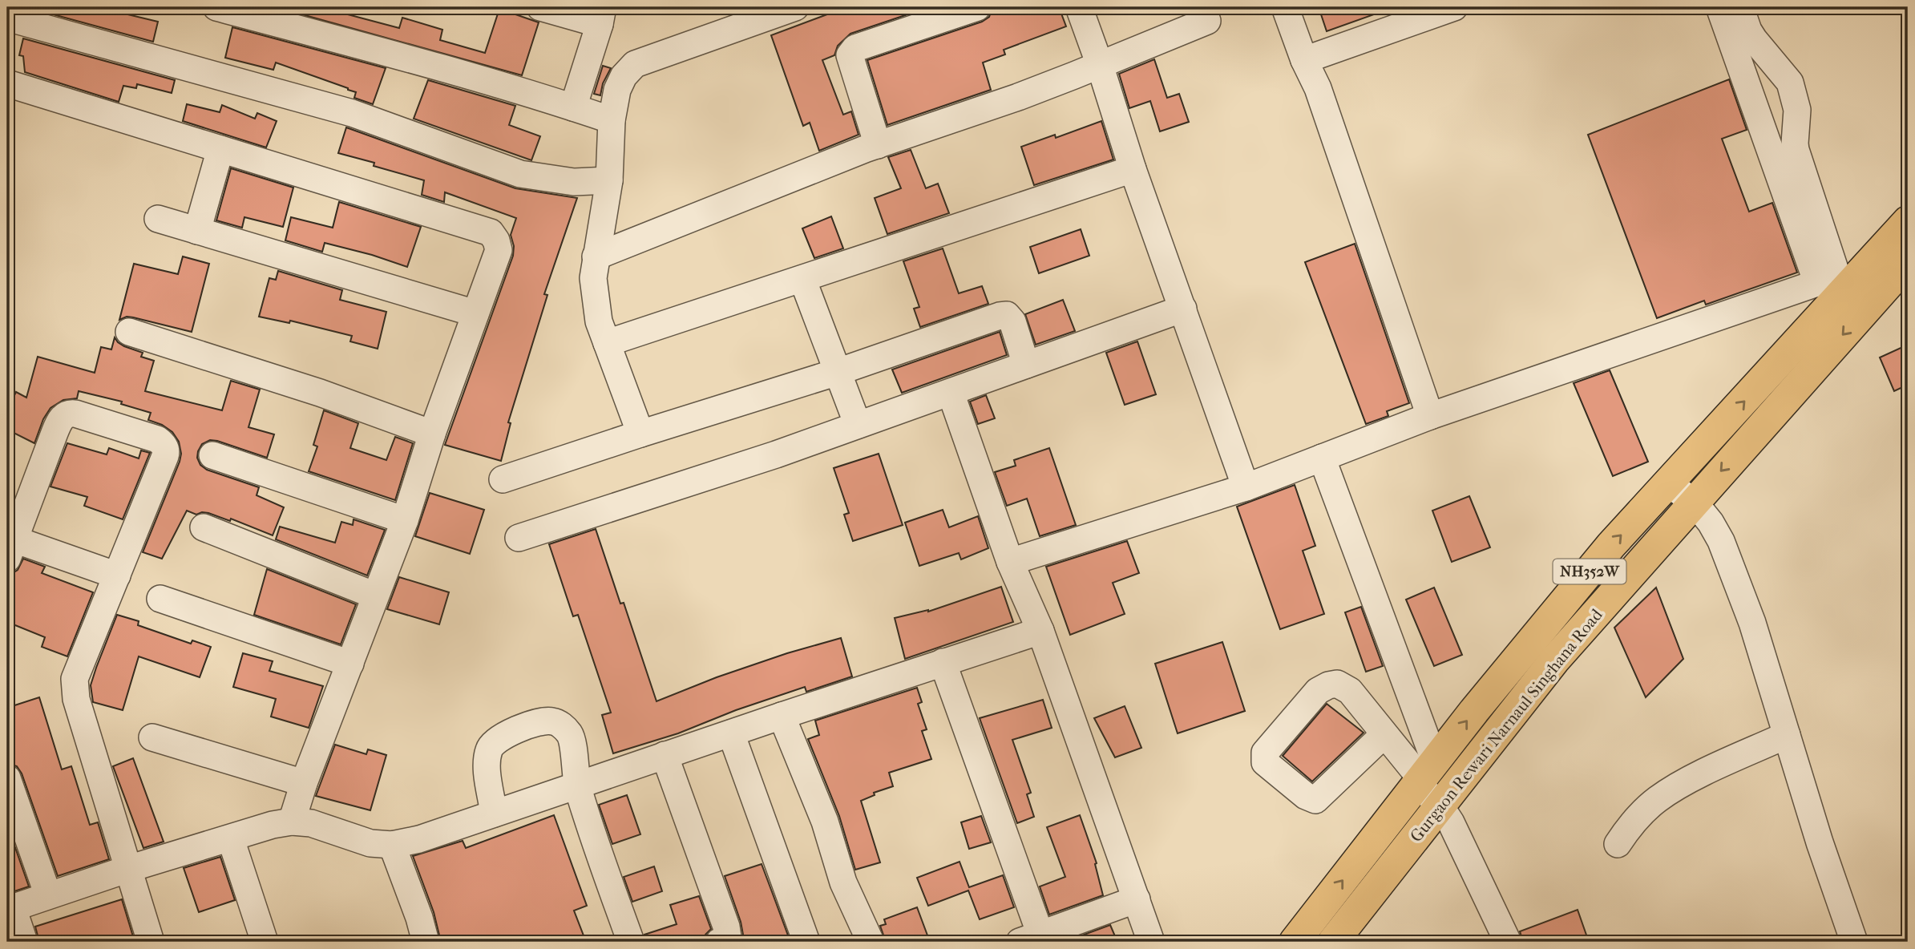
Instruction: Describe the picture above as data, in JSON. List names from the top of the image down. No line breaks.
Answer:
{"streets":{"highway":["NH352W","Gurgaon Rewari Narnaul Singhana Road"]},"crossings":[["NH352W","Gurgaon Rewari Narnaul Singhana Road"]]}
